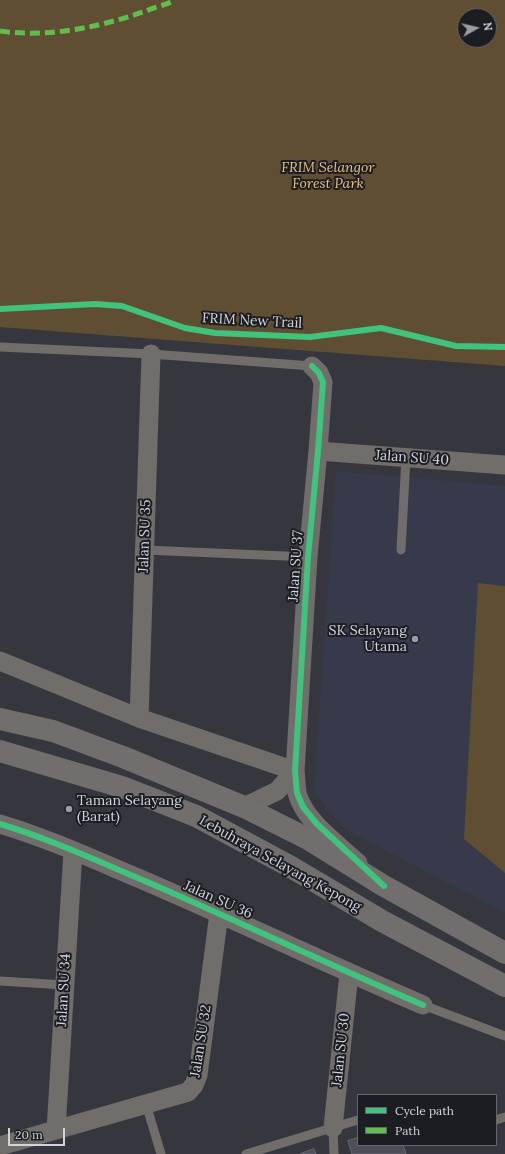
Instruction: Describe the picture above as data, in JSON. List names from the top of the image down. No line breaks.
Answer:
{"streets":{"main road":["Lebuhraya Selayang Kepong"],"street":["Jalan SU 40","Jalan SU 35","Jalan SU 37","Jalan SU 36","Jalan SU 34","Jalan SU 32","Jalan SU 30"],"cycle path":["FRIM New Trail"]},"crossings":[["Jalan SU 40","Jalan SU 37"],["Jalan SU 37","Lebuhraya Selayang Kepong"],["Jalan SU 36","Jalan SU 34"],["Jalan SU 36","Jalan SU 32"],["Jalan SU 36","Jalan SU 30"],["Jalan SU 34","Jalan SU 32"]],"parks":["FRIM Selangor Forest Park"],"places":["SK Selayang Utama","Taman Selayang (Barat)"],"legend":["Cycle path","Path"],"scale_bar":"20 m","north":"right"}
